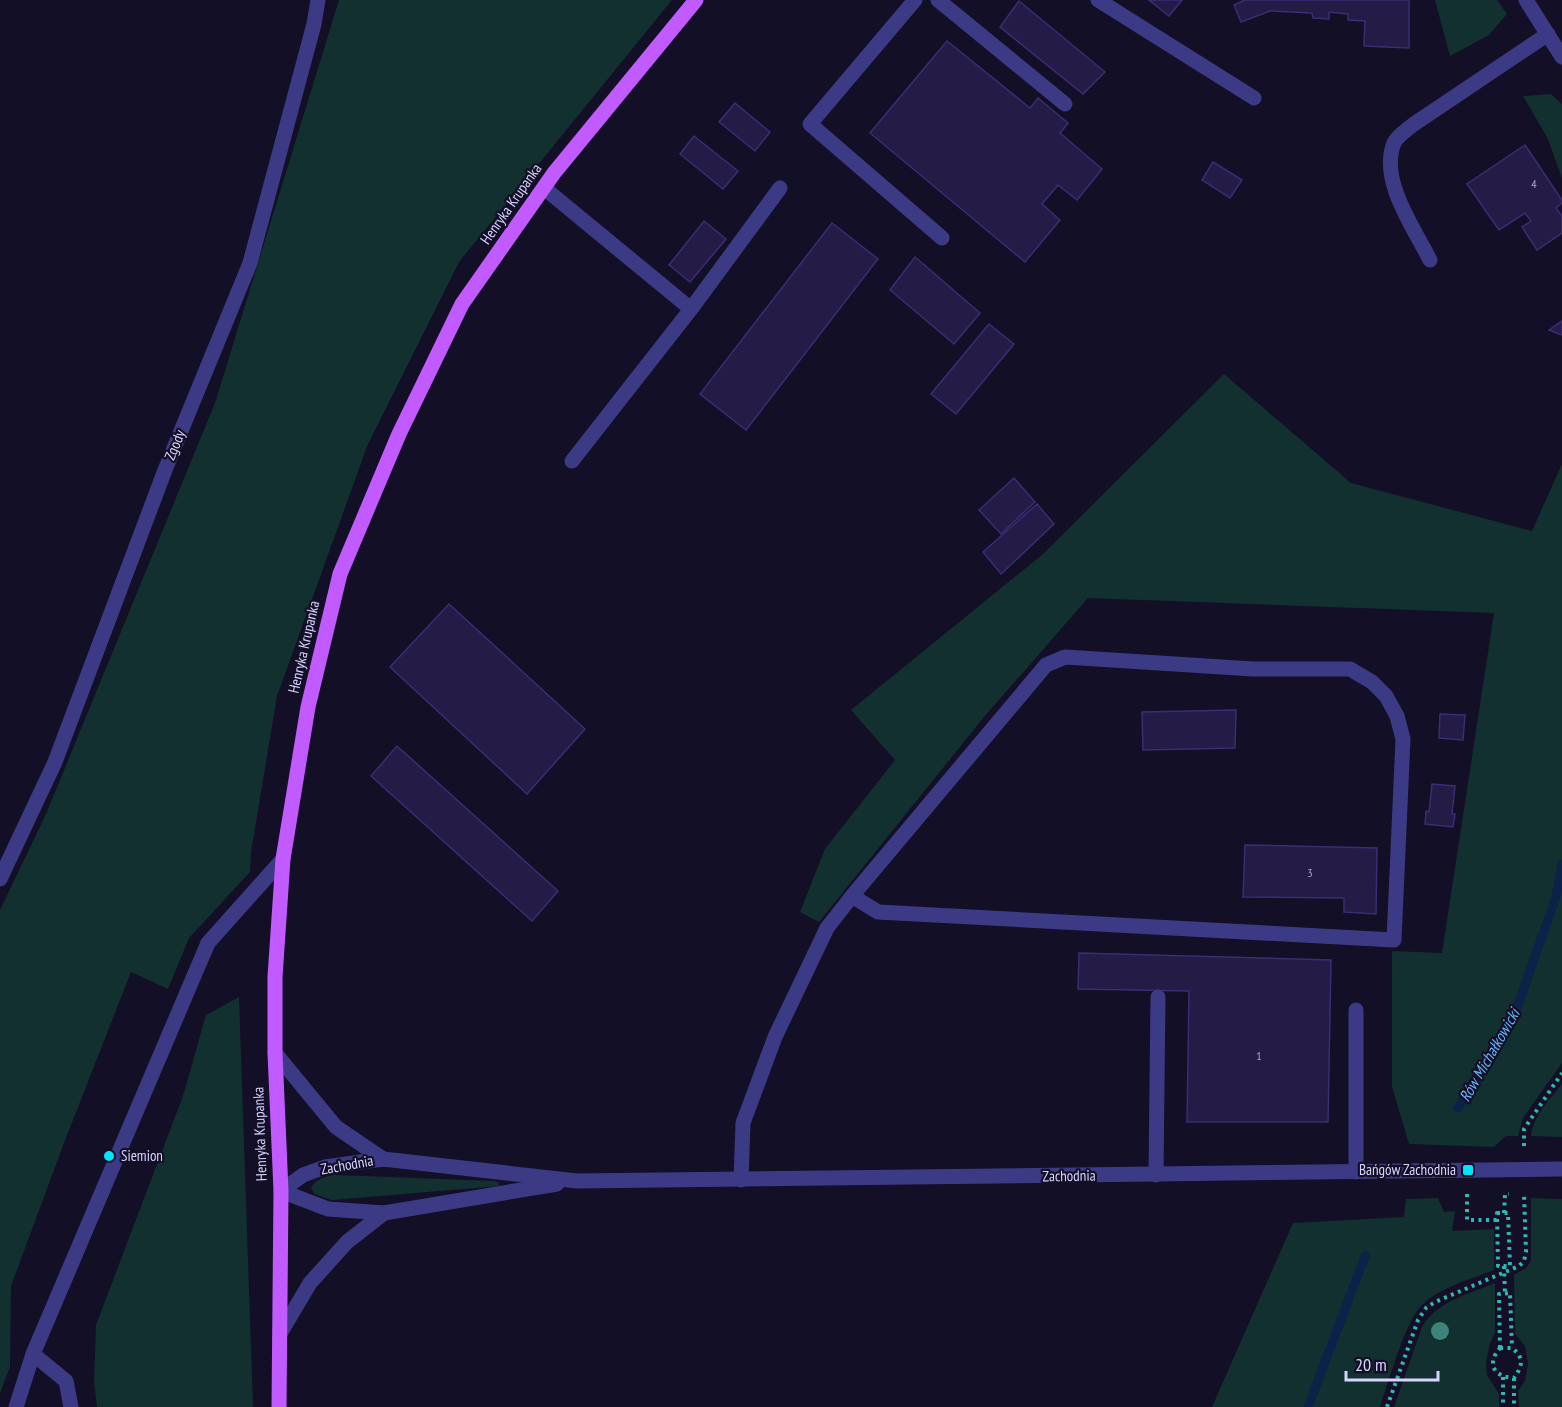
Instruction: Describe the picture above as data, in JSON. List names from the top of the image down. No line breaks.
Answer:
{"streets":{"main road":["Henryka Krupanka"],"street":["Zgody","Zachodnia"]},"crossings":[["Henryka Krupanka","Zachodnia"]],"water":["Rów Michałkowicki"],"places":{"other":["Siemion"],"transit":["Bańgów Zachodnia"]},"house_numbers":["4","3","1"],"scale_bar":"20 m"}
